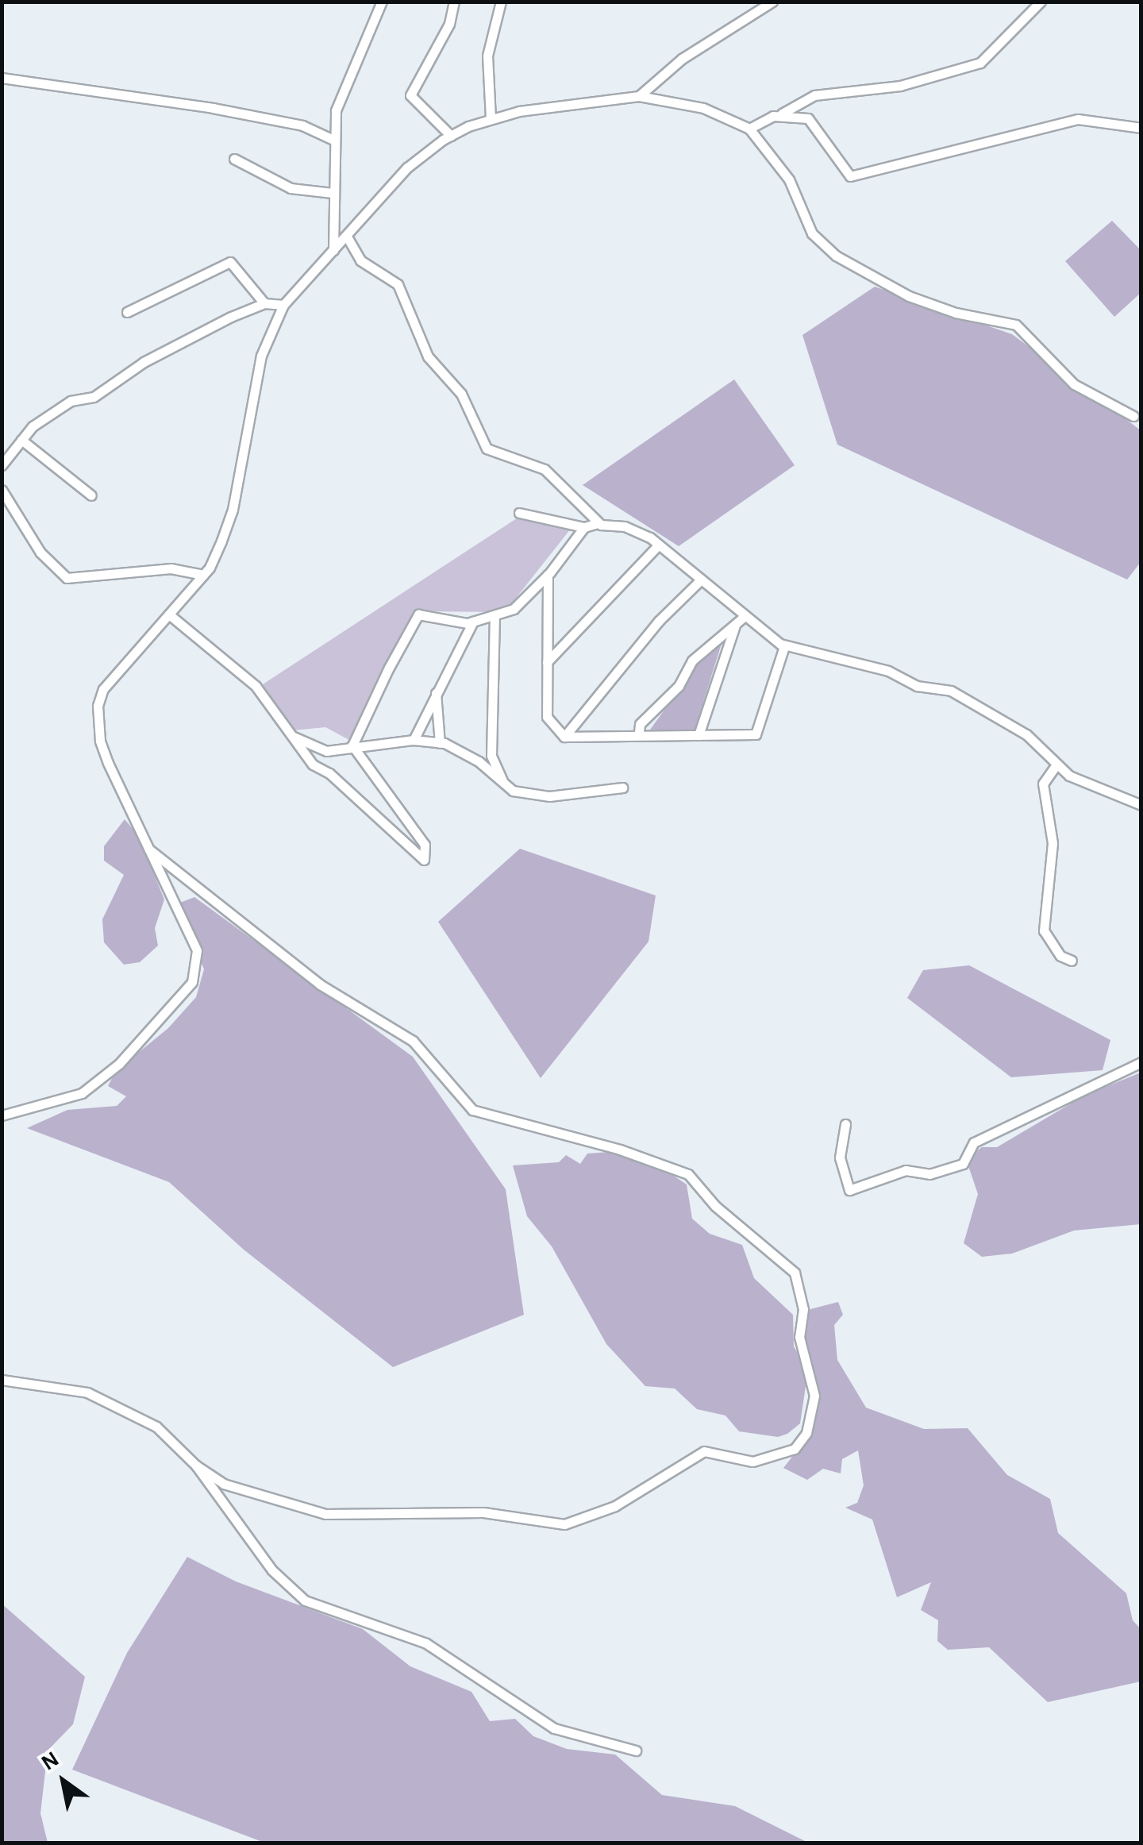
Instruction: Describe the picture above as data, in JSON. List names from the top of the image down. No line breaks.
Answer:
{"north":"top left"}
